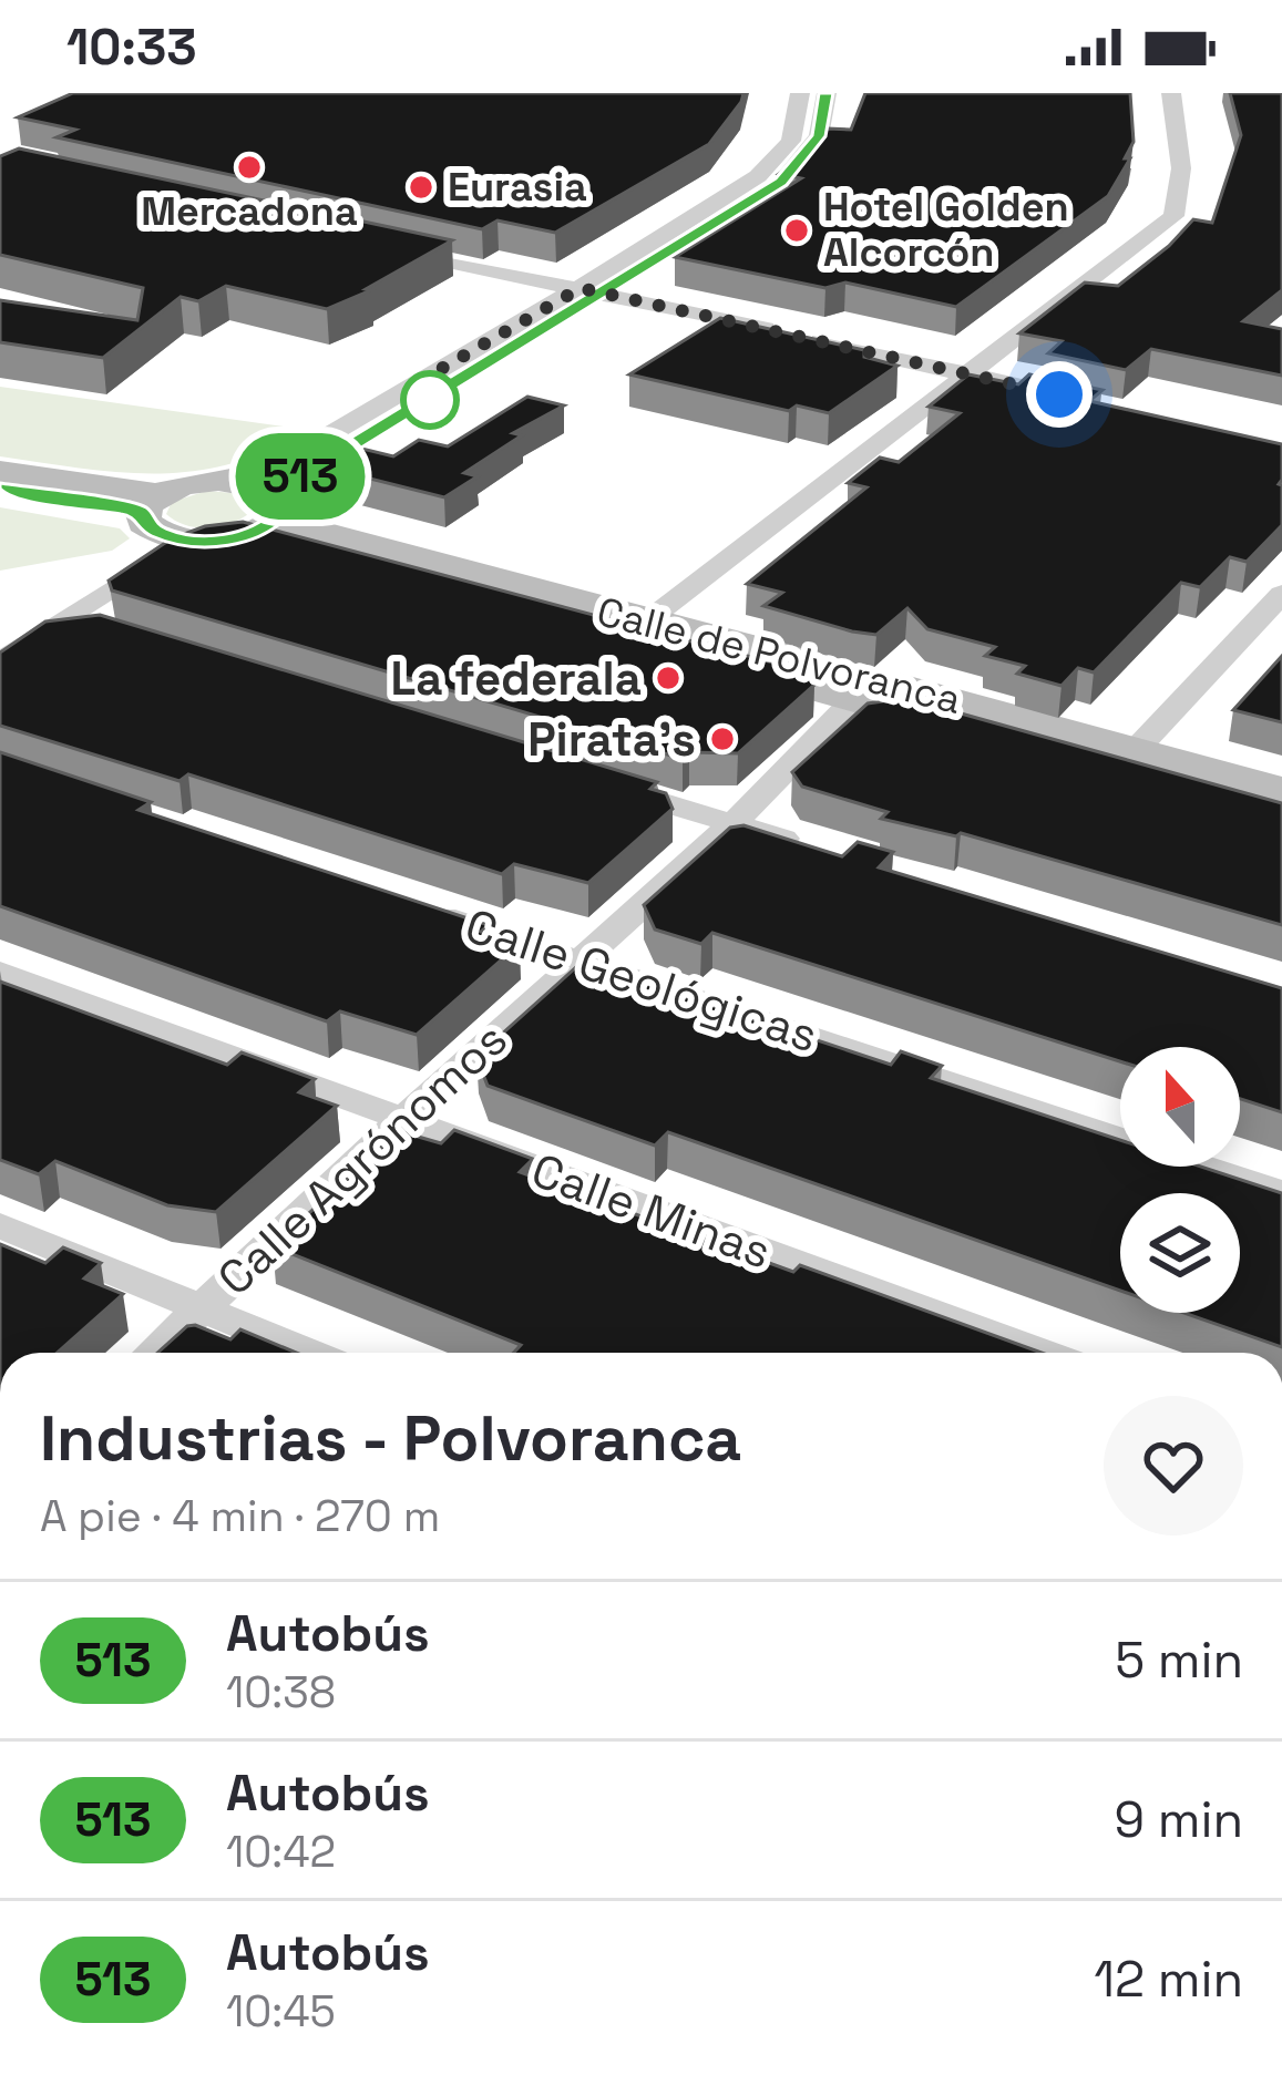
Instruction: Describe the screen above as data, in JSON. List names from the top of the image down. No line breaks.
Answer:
{"streets":{"street":["Calle de Polvoranca","Calle Geológicas","Calle Agrónomos","Calle Minas"]},"crossings":[["Calle de Polvoranca","Calle Agrónomos"],["Calle Geológicas","Calle Agrónomos"],["Calle Agrónomos","Calle Minas"]],"places":["Mercadona","Eurasia","Hotel Golden Alcorcón","La federala","Pirata's"],"lines":["bus line 513"],"north":"top","page":{"status":"10:33","on_map":"513","heading":["Industrias - Polvoranca","A pie · 4 min · 270 m"],"list":[{"mark":"513","name":"Autobús","note":"10:38","value":"5 min"},{"mark":"513","name":"Autobús","note":"10:42","value":"9 min"},{"mark":"513","name":"Autobús","note":"10:45","value":"12 min"}]}}
